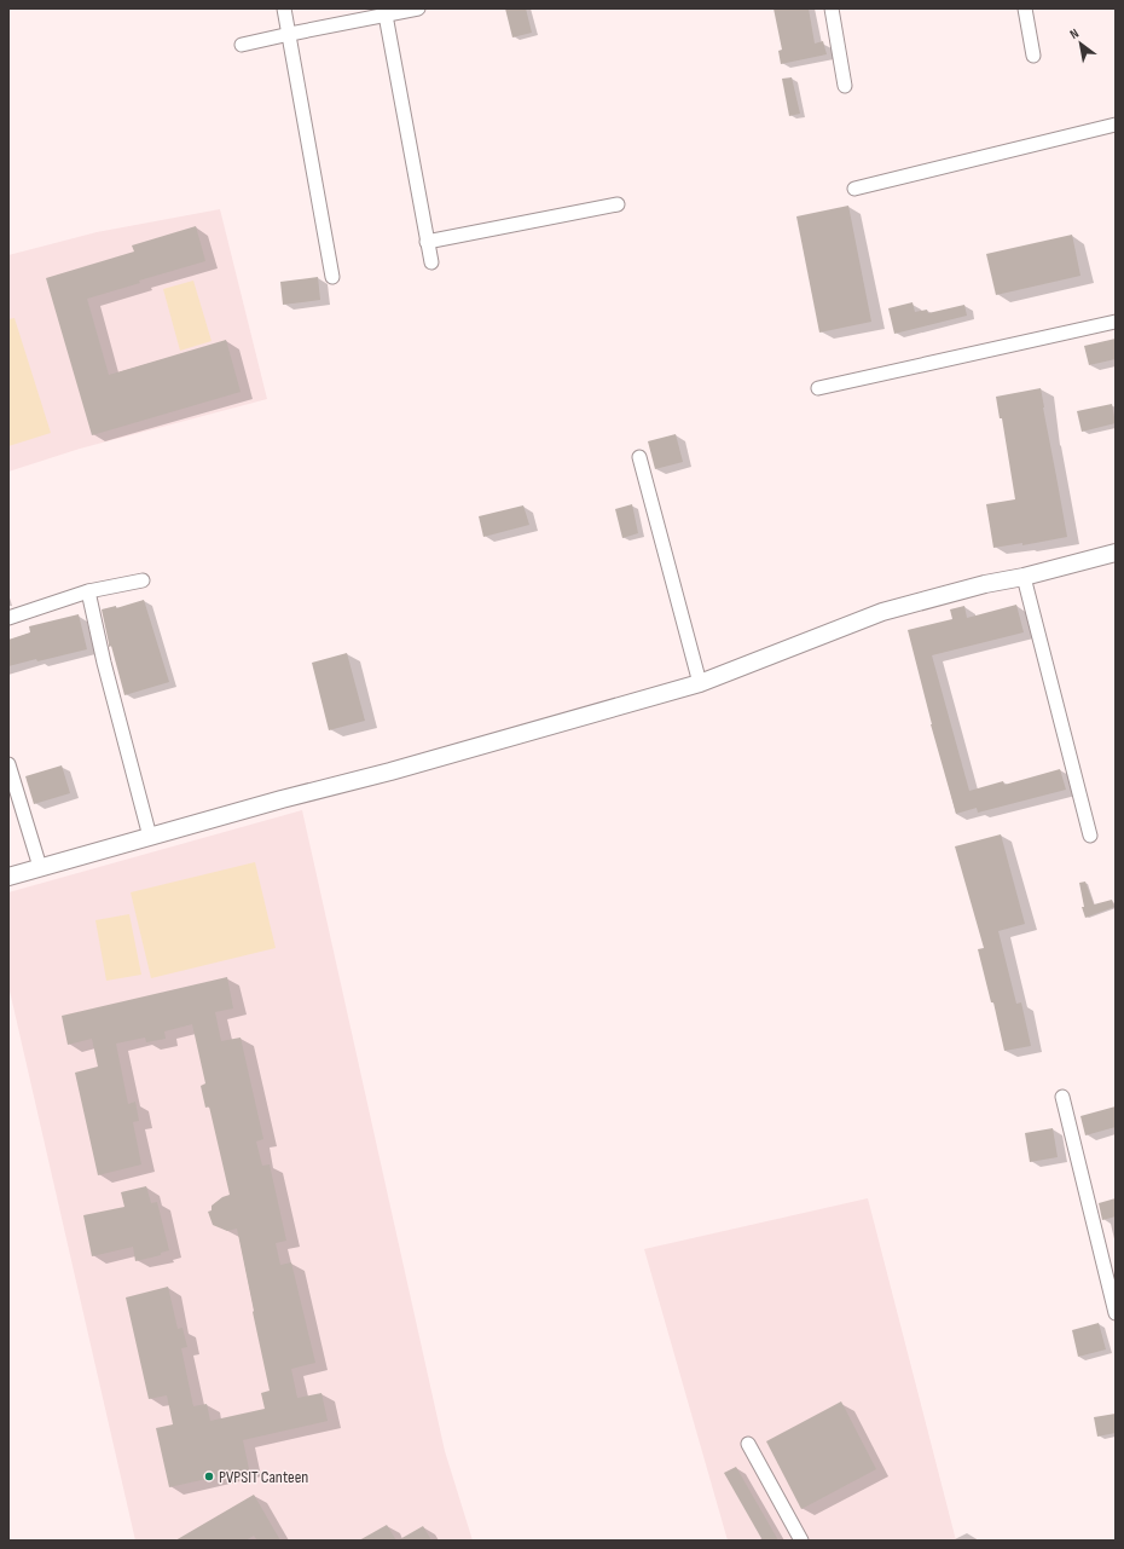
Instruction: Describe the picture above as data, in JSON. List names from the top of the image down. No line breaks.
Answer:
{"places":["PVPSIT Canteen"],"north":"top left"}
